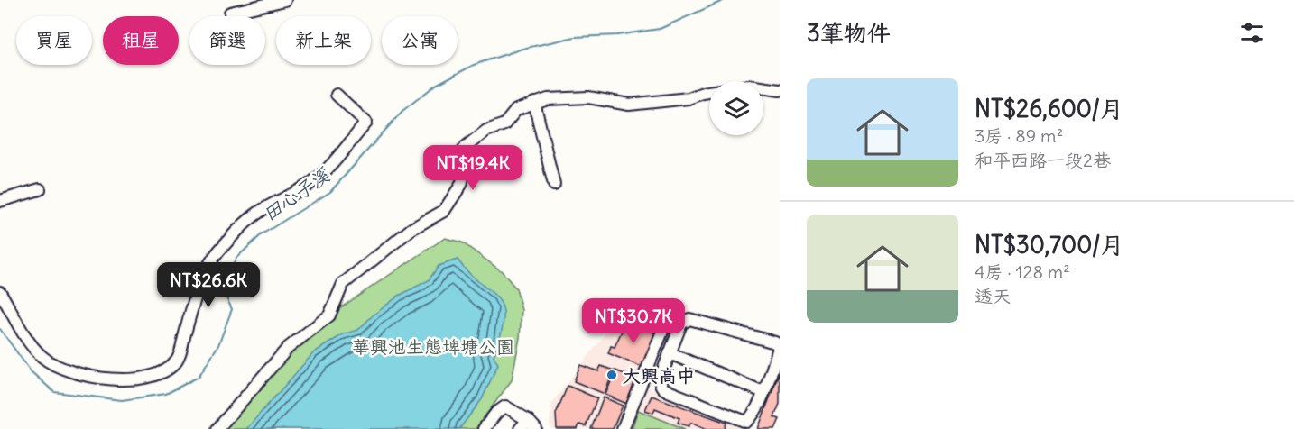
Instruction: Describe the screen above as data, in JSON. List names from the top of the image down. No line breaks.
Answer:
{"water":["田心子溪"],"parks":["華興池生態埤塘公園"],"places":["大興高中"],"page":{"heading":"3筆物件","chip":["買屋","租屋","篩選","新上架","公寓"],"list":[{"name":"NT$26,600/月","note":"3房 · 89 m² · 和平西路一段2巷"},{"name":"NT$30,700/月","note":"4房 · 128 m² · 透天"}],"price":["NT$19.4K","NT$26.6K","NT$30.7K"]}}
